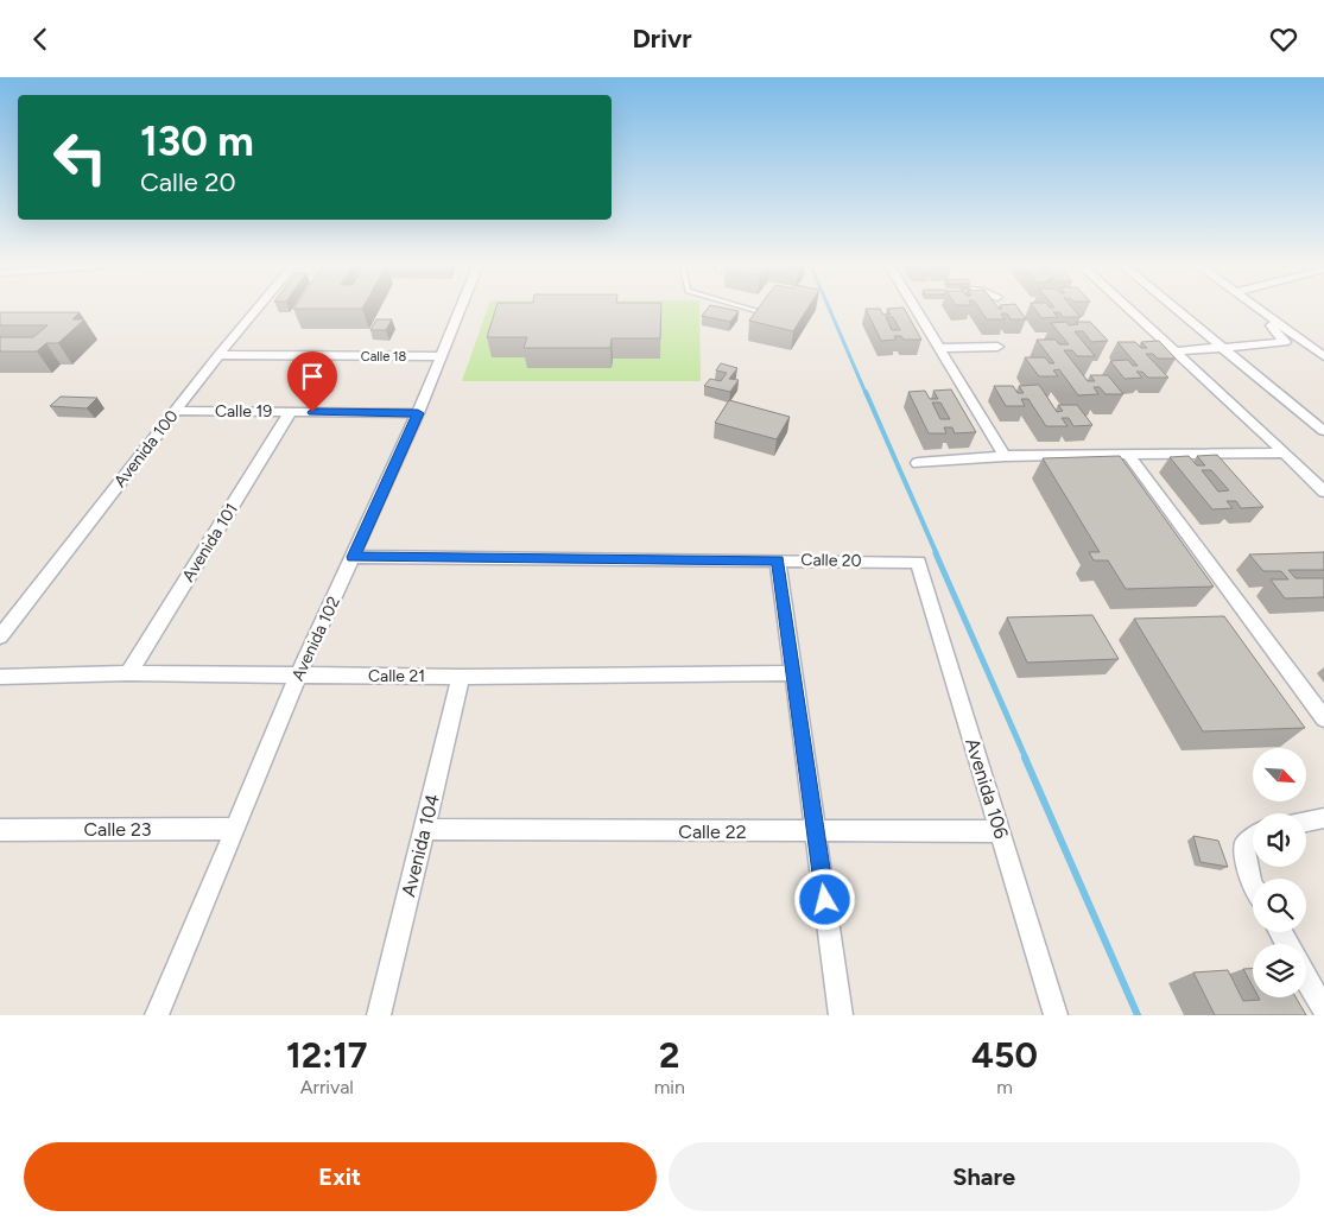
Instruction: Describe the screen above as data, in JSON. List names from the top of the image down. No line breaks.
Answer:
{"streets":{"street":["Calle 18","Calle 19","Avenida 100","Avenida 101","Calle 20","Avenida 102","Calle 21","Avenida 106","Calle 23","Calle 22","Avenida 104"]},"crossings":[["Calle 18","Avenida 100"],["Calle 18","Avenida 102"],["Calle 19","Avenida 100"],["Calle 19","Avenida 101"],["Calle 19","Avenida 102"],["Avenida 101","Calle 21"],["Calle 20","Avenida 102"],["Calle 20","Avenida 106"],["Avenida 102","Calle 21"],["Avenida 102","Calle 23"],["Calle 21","Avenida 104"],["Avenida 106","Calle 22"],["Calle 22","Avenida 104"]],"north":"bottom right","page":{"header":"Drivr","turn":["130 m","Calle 20"],"eta":["12:17","Arrival","2","min","450","m"],"buttons":["Exit","Share"]}}
